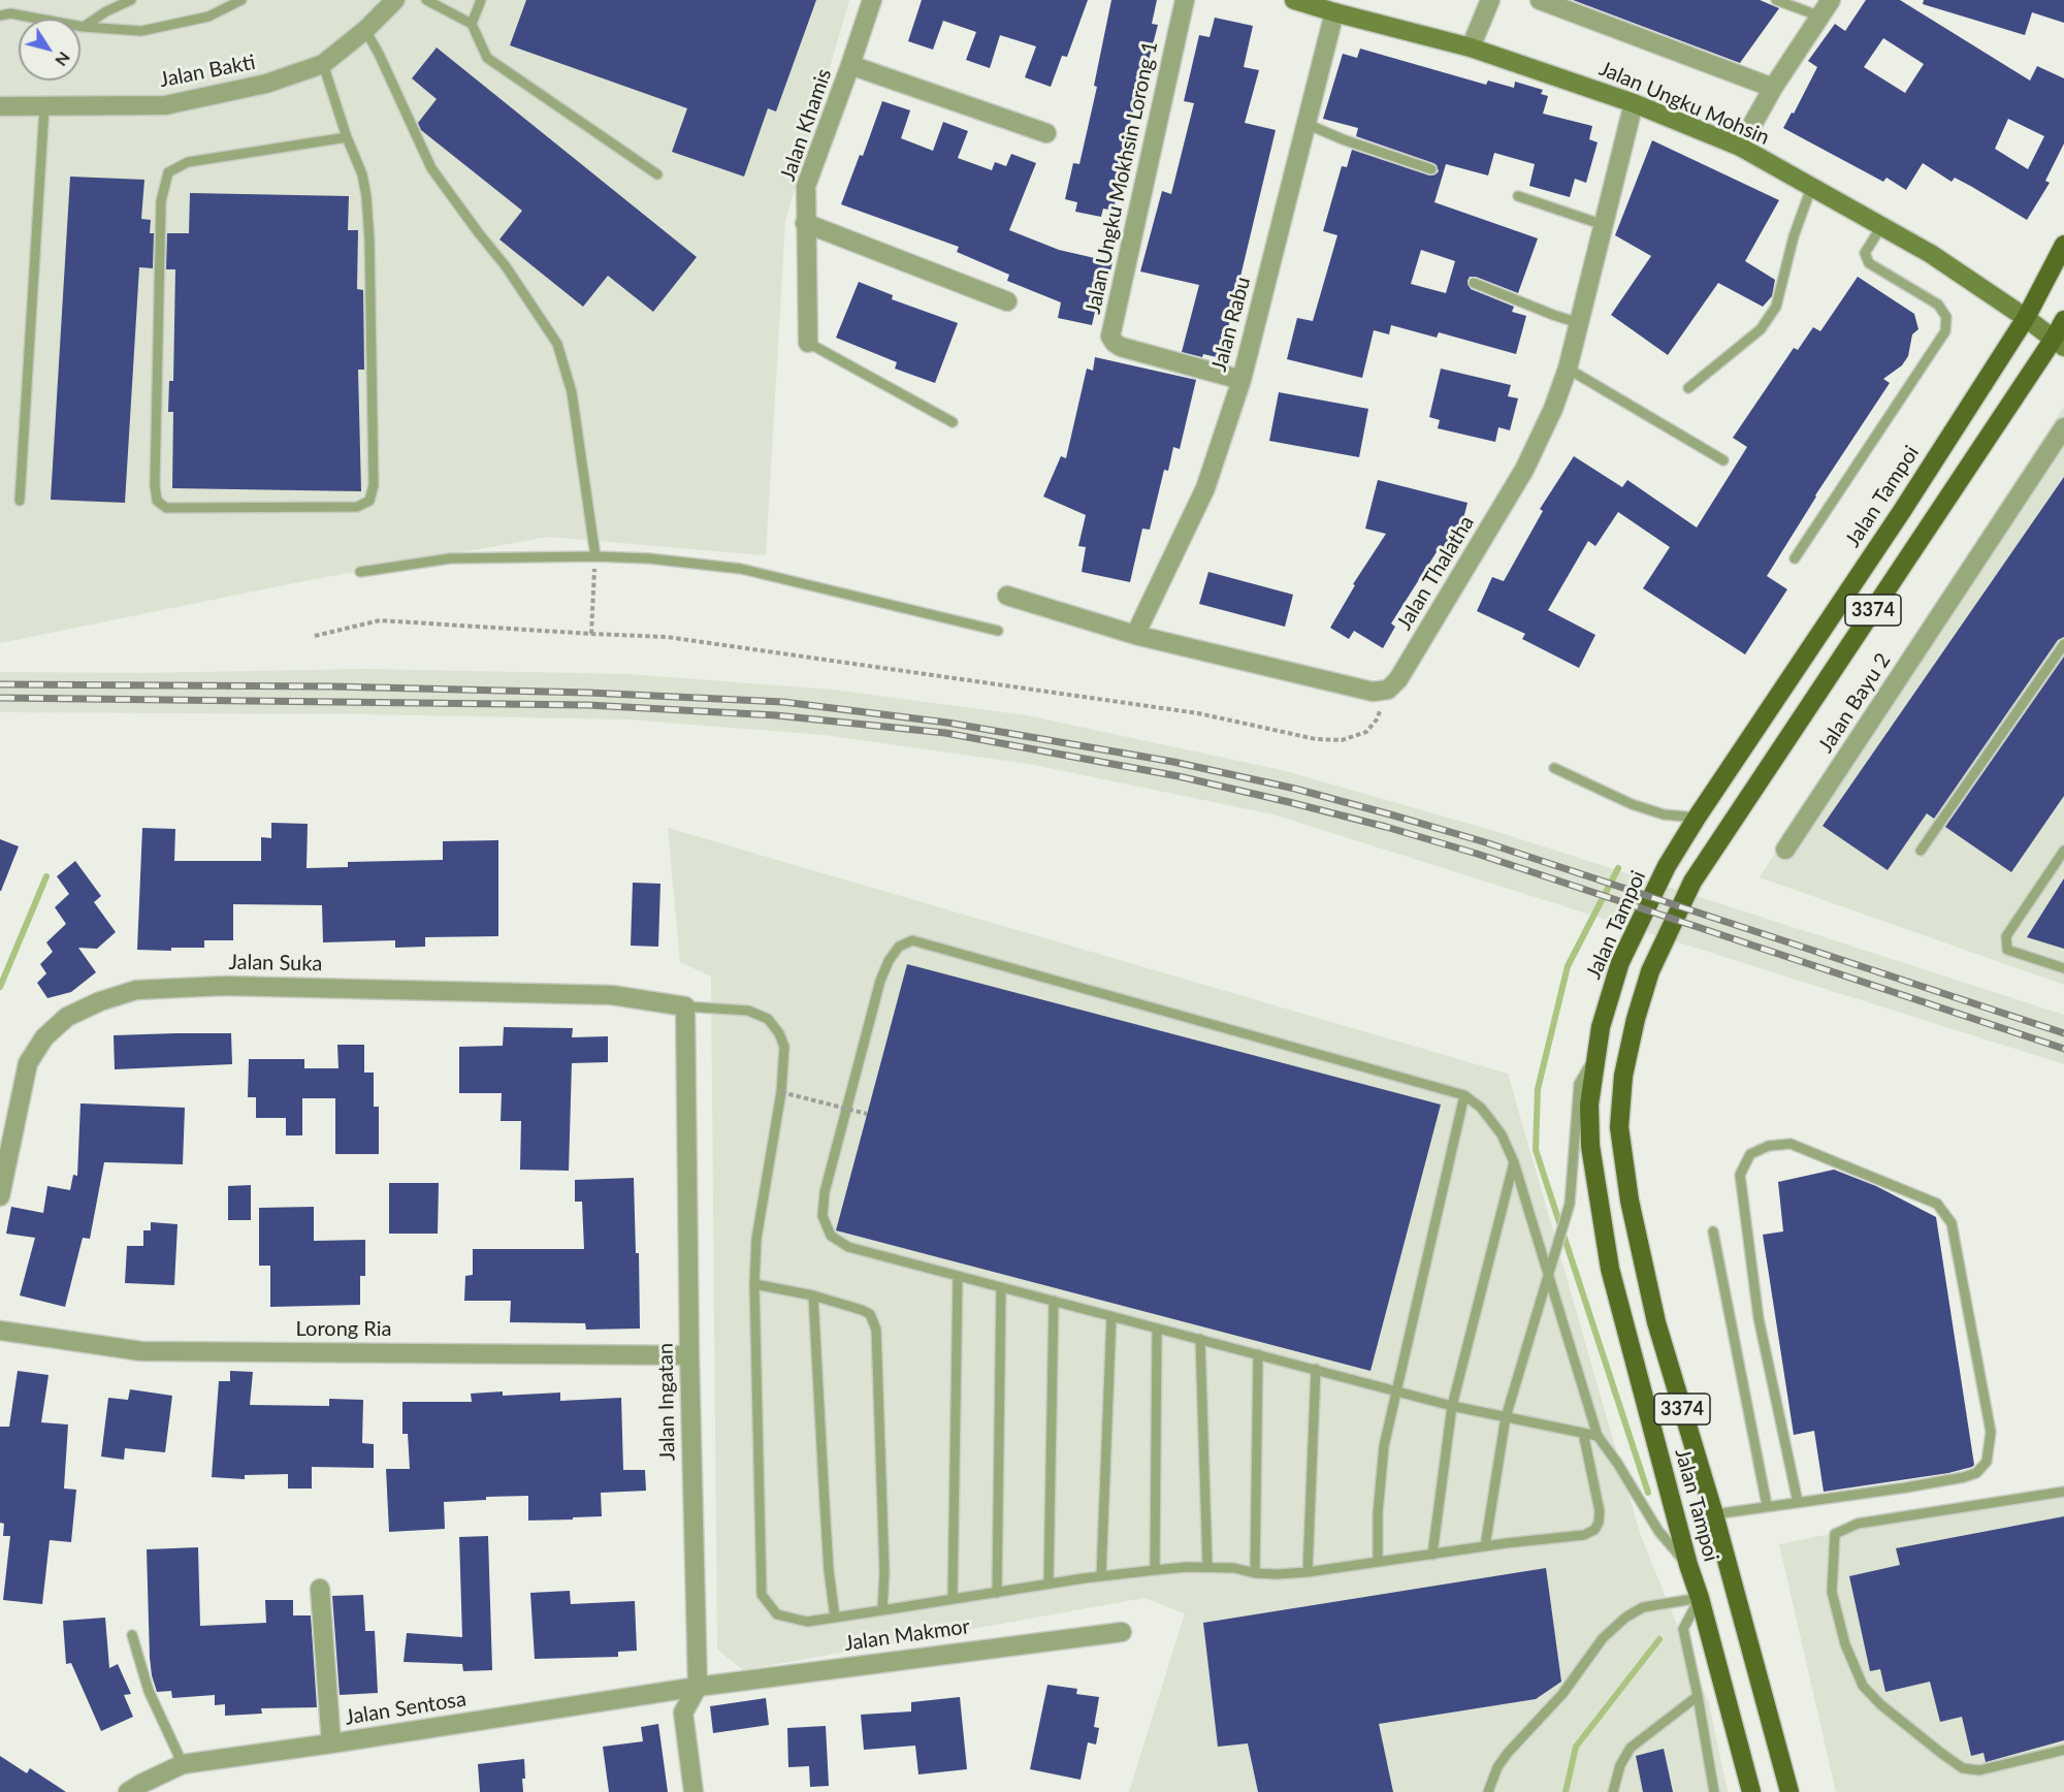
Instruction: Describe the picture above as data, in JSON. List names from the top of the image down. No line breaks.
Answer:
{"streets":{"main road":["Jalan Tampoi","3374"],"street":["Jalan Bakti","Jalan Ungku Mohsin","Jalan Khamis","Jalan Ungku Mokhsin Lorong 1","Jalan Rabu","Jalan Thalatha","Jalan Bayu 2","Jalan Suka","Lorong Ria","Jalan Ingatan","Jalan Makmor","Jalan Sentosa"]},"crossings":[["Jalan Ungku Mohsin","Jalan Rabu"],["Jalan Ungku Mohsin","Jalan Tampoi"],["Jalan Ungku Mohsin","Jalan Thalatha"],["Jalan Ungku Mokhsin Lorong 1","Jalan Rabu"],["Jalan Suka","Jalan Ingatan"],["Lorong Ria","Jalan Ingatan"],["Jalan Ingatan","Jalan Makmor"],["Jalan Ingatan","Jalan Sentosa"],["Jalan Makmor","Jalan Sentosa"]],"north":"bottom right"}
